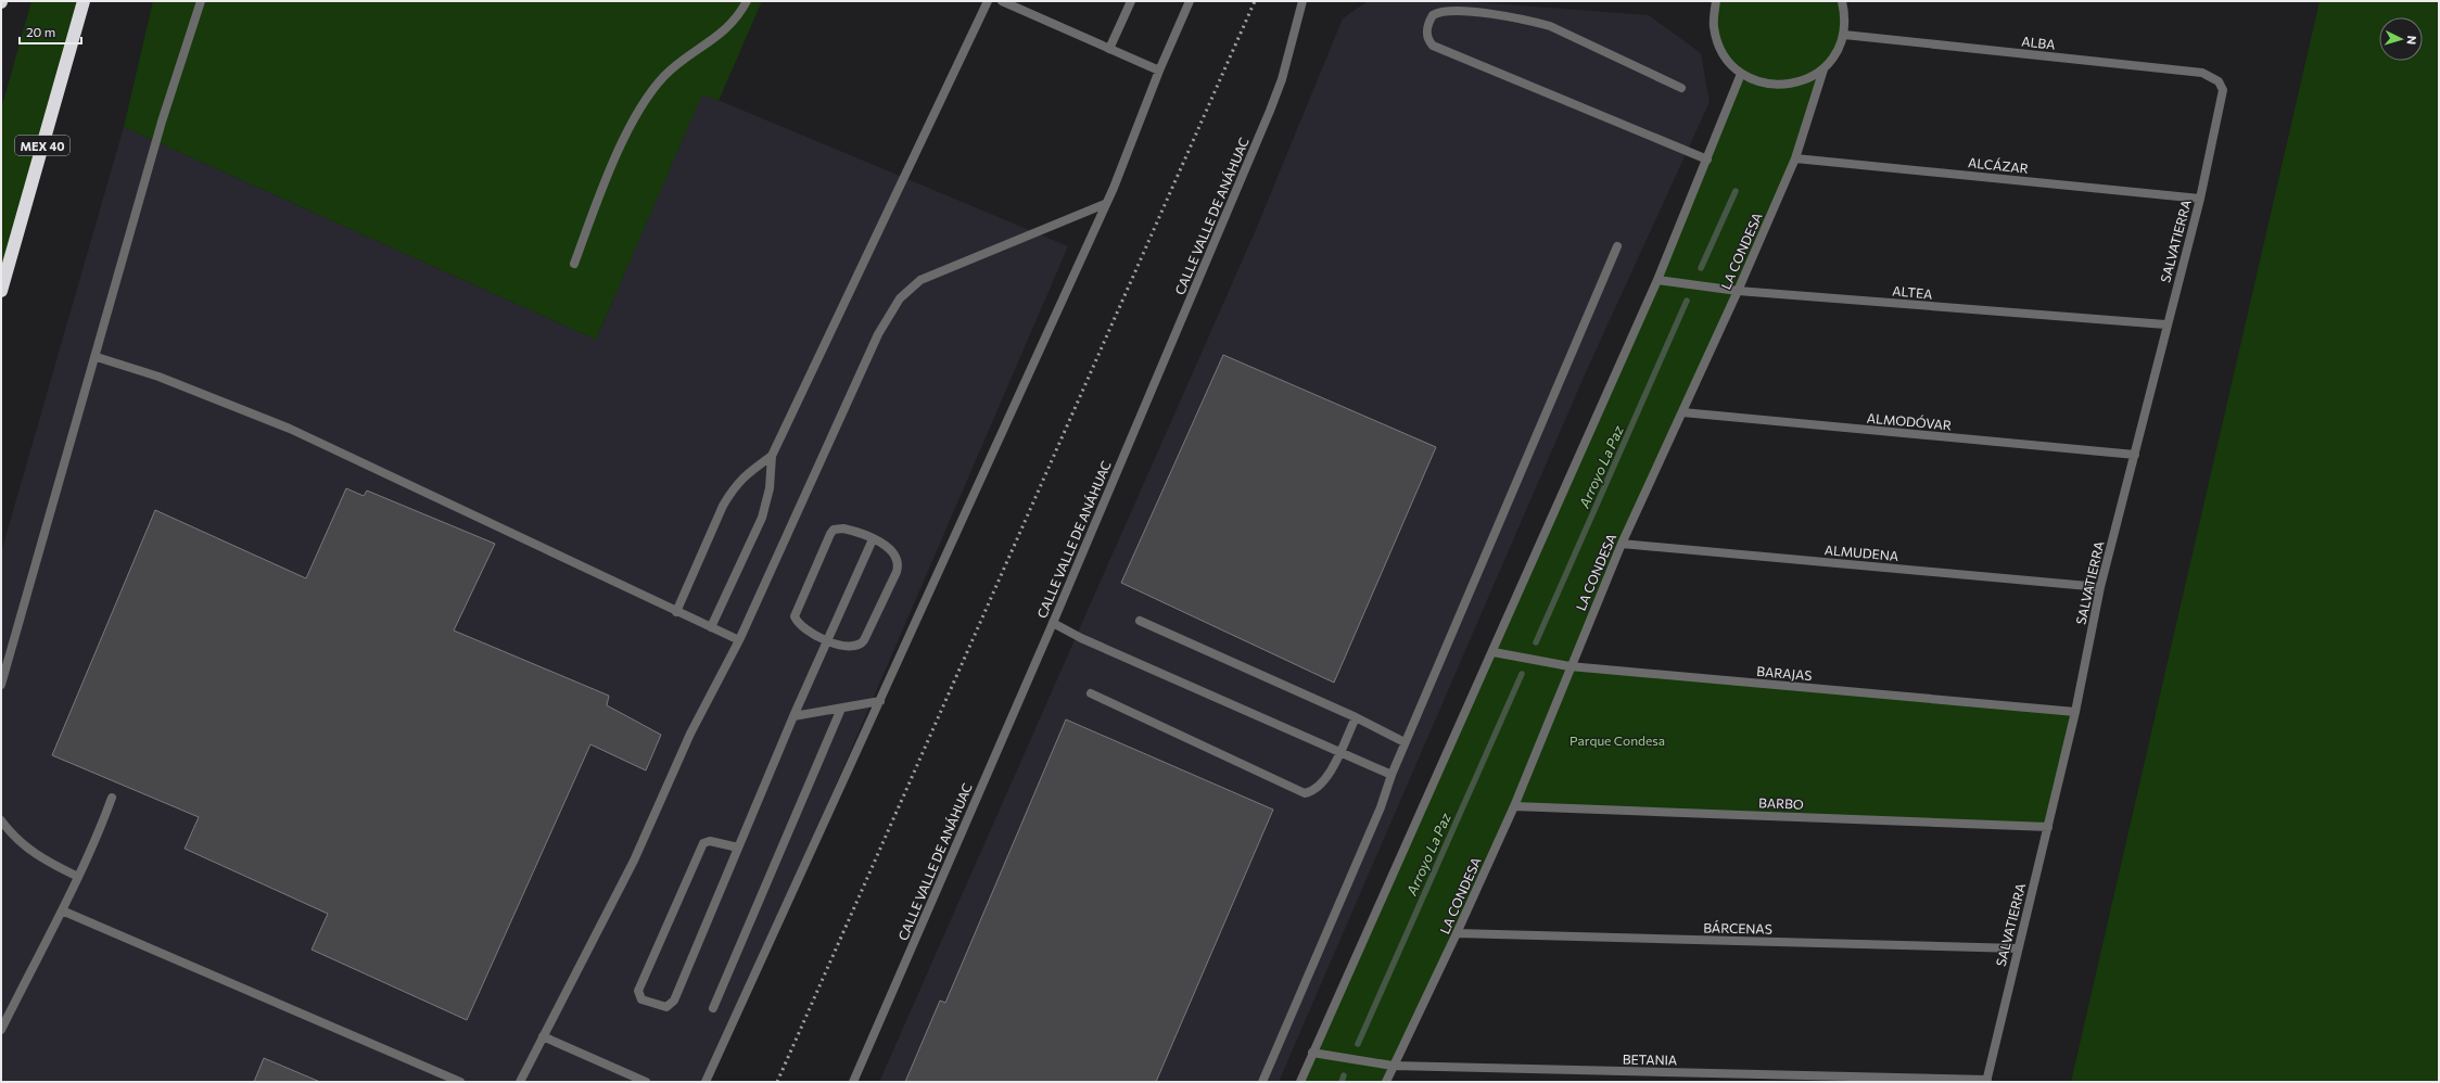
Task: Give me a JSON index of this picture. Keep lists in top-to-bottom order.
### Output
{
  "streets": {
    "highway": ["MEX 40"],
    "street": [
      "ALBA",
      "ALCÁZAR",
      "CALLE VALLE DE ANÁHUAC",
      "SALVATIERRA",
      "LA CONDESA",
      "ALTEA",
      "ALMODÓVAR",
      "ALMUDENA",
      "BARAJAS",
      "BARBO",
      "BÁRCENAS",
      "BETANIA"
    ]
  },
  "crossings": [
    ["ALBA", "SALVATIERRA"],
    ["ALCÁZAR", "SALVATIERRA"],
    ["ALCÁZAR", "LA CONDESA"],
    ["SALVATIERRA", "ALTEA"],
    ["SALVATIERRA", "ALMODÓVAR"],
    ["SALVATIERRA", "ALMUDENA"],
    ["SALVATIERRA", "BARAJAS"],
    ["SALVATIERRA", "BARBO"],
    ["SALVATIERRA", "BÁRCENAS"],
    ["SALVATIERRA", "BETANIA"],
    ["LA CONDESA", "ALTEA"],
    ["LA CONDESA", "ALMODÓVAR"],
    ["LA CONDESA", "ALMUDENA"],
    ["LA CONDESA", "BARAJAS"],
    ["LA CONDESA", "BARBO"],
    ["LA CONDESA", "BÁRCENAS"],
    ["LA CONDESA", "BETANIA"]
  ],
  "water": ["Arroyo La Paz"],
  "parks": ["Parque Condesa"],
  "scale_bar": "20 m",
  "north": "right"
}
